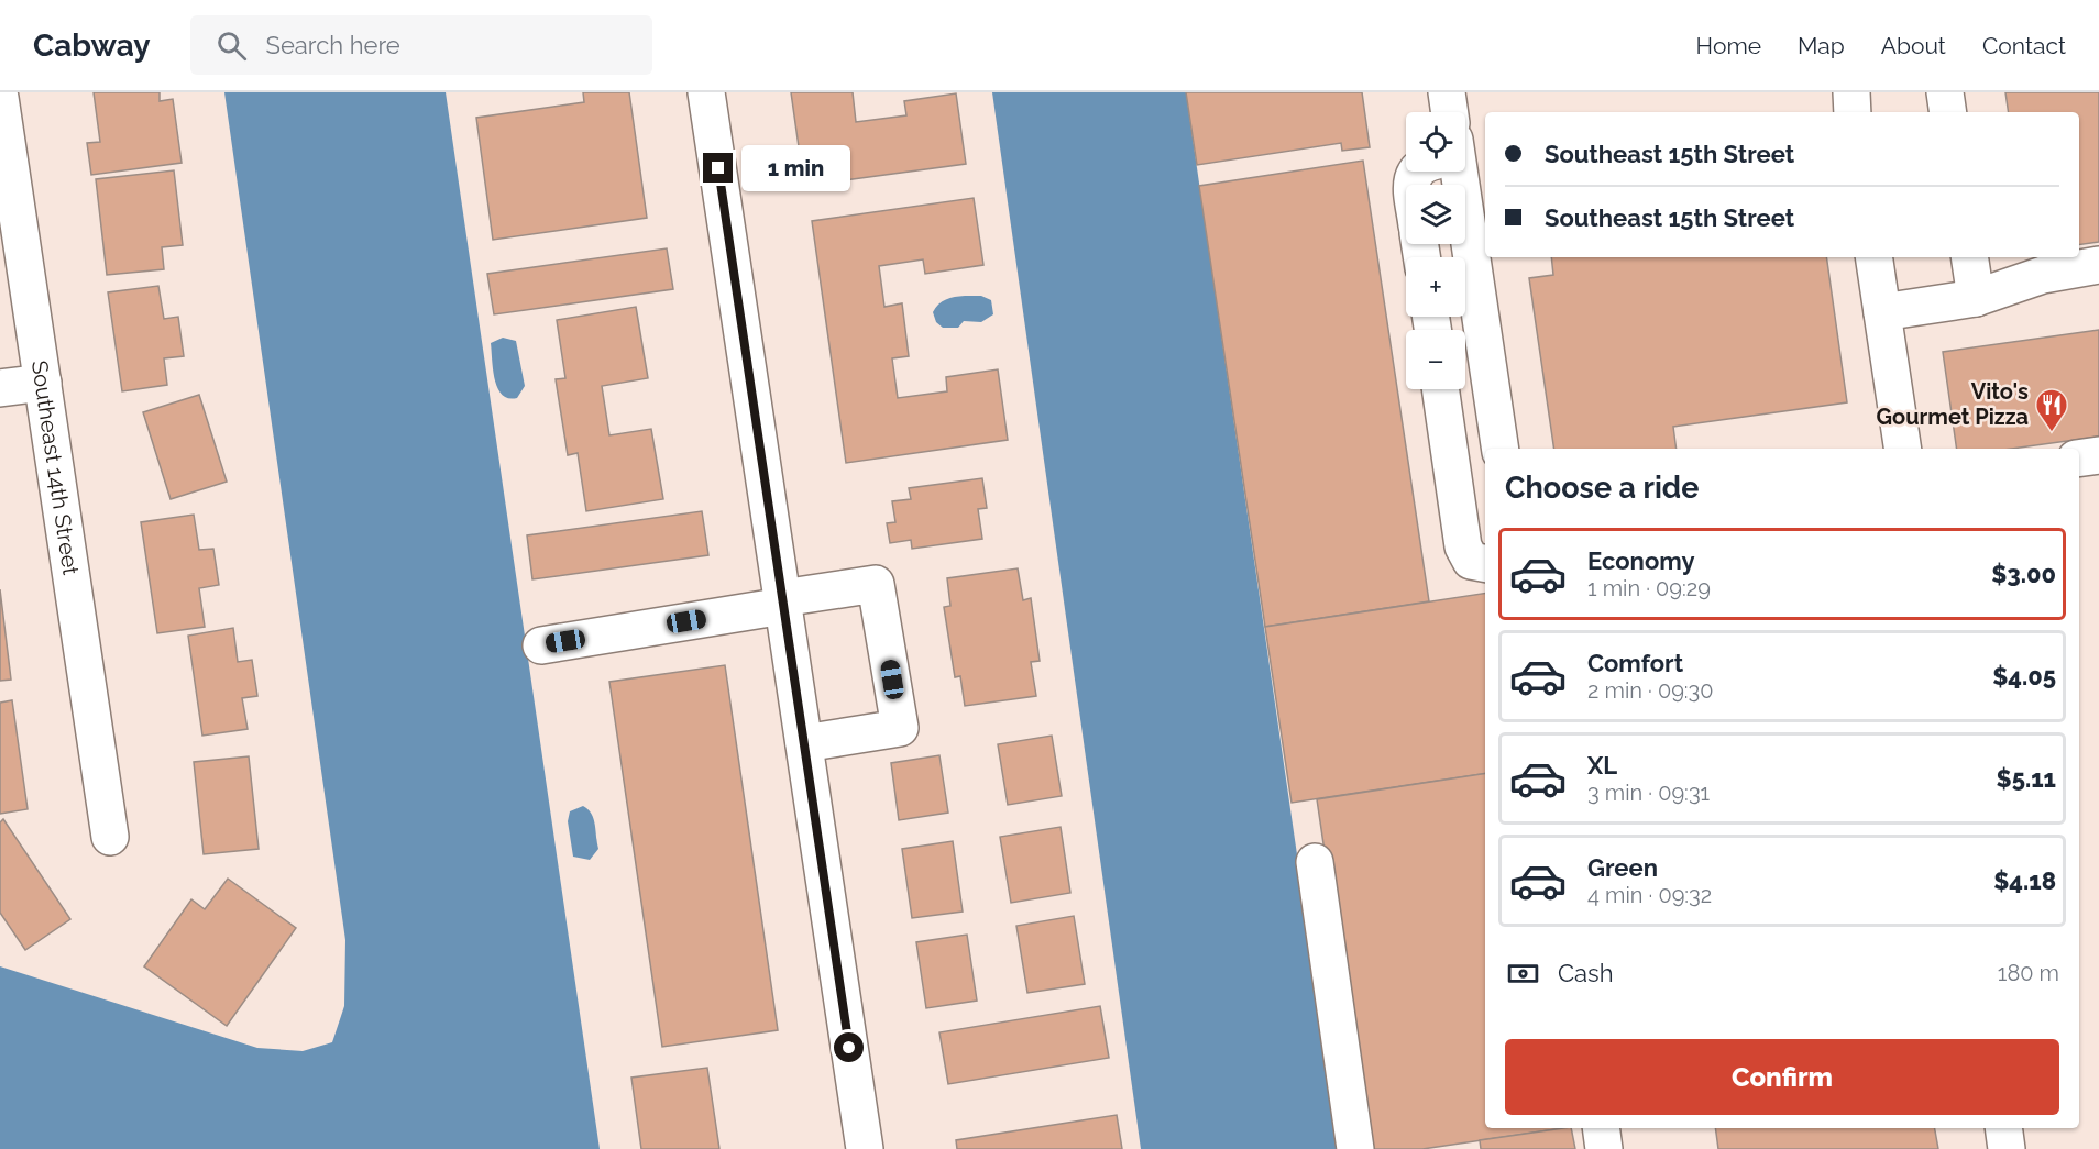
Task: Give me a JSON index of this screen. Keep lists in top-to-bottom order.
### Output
{
  "streets": {
    "street": ["Southeast 14th Street"]
  },
  "places": {
    "restaurant": ["Vito's Gourmet Pizza"]
  },
  "page": {
    "header": "Cabway",
    "search": "Search here",
    "nav": [
      "Home",
      "Map",
      "About",
      "Contact"
    ],
    "map_buttons": ["+", "−"],
    "banner": ["Southeast 15th Street", "Southeast 15th Street"],
    "bubble": "1 min",
    "heading": "Choose a ride",
    "list": [
      {
        "name": "Economy",
        "note": "1 min · 09:29",
        "value": "$3.00"
      },
      {
        "name": "Comfort",
        "note": "2 min · 09:30",
        "value": "$4.05"
      },
      {
        "name": "XL",
        "note": "3 min · 09:31",
        "value": "$5.11"
      },
      {
        "name": "Green",
        "note": "4 min · 09:32",
        "value": "$4.18"
      }
    ],
    "pay": ["Cash", "180 m"],
    "buttons": "Confirm"
  }
}
